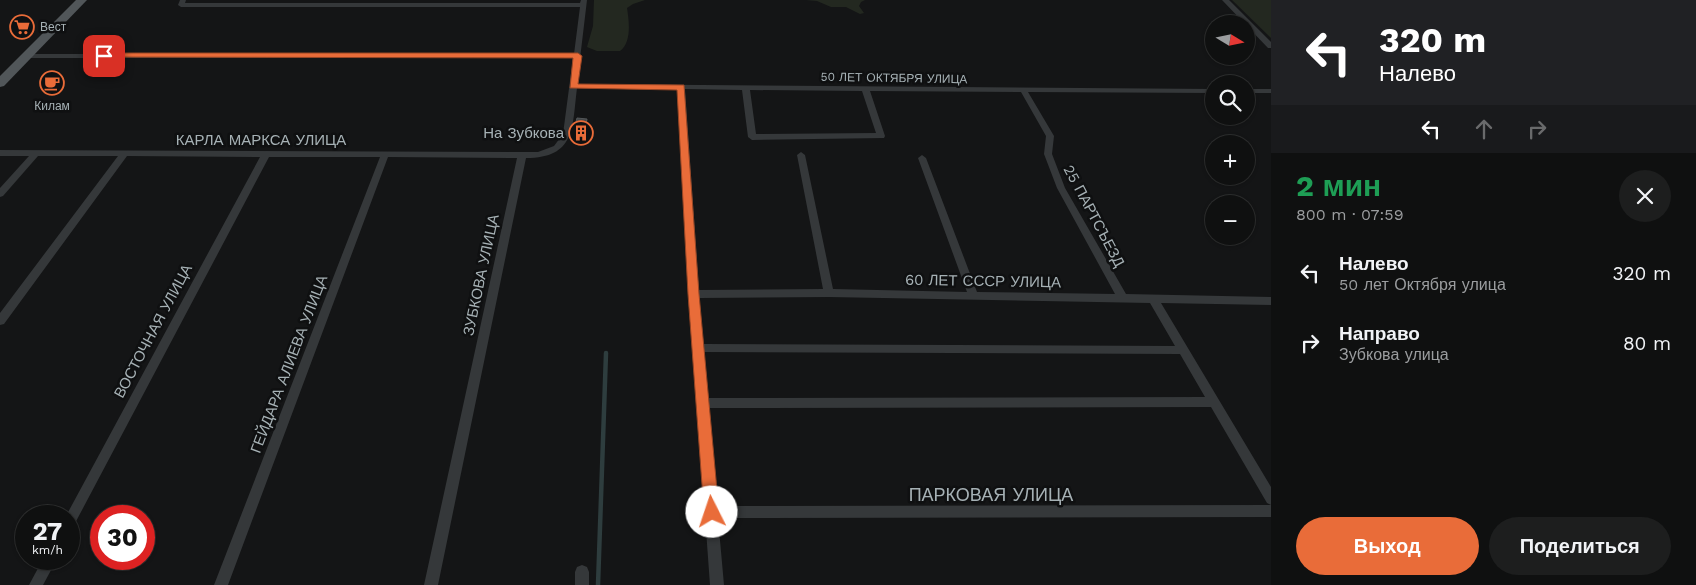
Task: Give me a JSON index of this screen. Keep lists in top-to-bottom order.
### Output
{
  "streets": {
    "street": [
      "50 ЛЕТ ОКТЯБРЯ УЛИЦА",
      "КАРЛА МАРКСА УЛИЦА",
      "25 ПАРТСЪЕЗД",
      "ЗУБКОВА УЛИЦА",
      "60 ЛЕТ СССР УЛИЦА",
      "ВОСТОЧНАЯ УЛИЦА",
      "ГЕЙДАРА АЛИЕВА УЛИЦА",
      "ПАРКОВАЯ УЛИЦА"
    ]
  },
  "crossings": [
    ["50 ЛЕТ ОКТЯБРЯ УЛИЦА", "25 ПАРТСЪЕЗД"],
    ["КАРЛА МАРКСА УЛИЦА", "ЗУБКОВА УЛИЦА"],
    ["КАРЛА МАРКСА УЛИЦА", "ВОСТОЧНАЯ УЛИЦА"],
    ["КАРЛА МАРКСА УЛИЦА", "ГЕЙДАРА АЛИЕВА УЛИЦА"],
    ["25 ПАРТСЪЕЗД", "60 ЛЕТ СССР УЛИЦА"]
  ],
  "places": {
    "supermarket": ["Вест"],
    "cafe": ["Килам"],
    "building": ["На Зубкова"]
  },
  "north": "right",
  "page": {
    "turn": ["320 m", "Налево"],
    "map_buttons": ["+", "−"],
    "heading": ["2 мин", "800 m · 07:59"],
    "list": [
      {
        "name": "Налево",
        "note": "50 лет Октября улица",
        "value": "320 m"
      },
      {
        "name": "Направо",
        "note": "Зубкова улица",
        "value": "80 m"
      }
    ],
    "speed": "27 km/h",
    "limit": "30",
    "buttons": ["Выход", "Поделиться"]
  }
}
